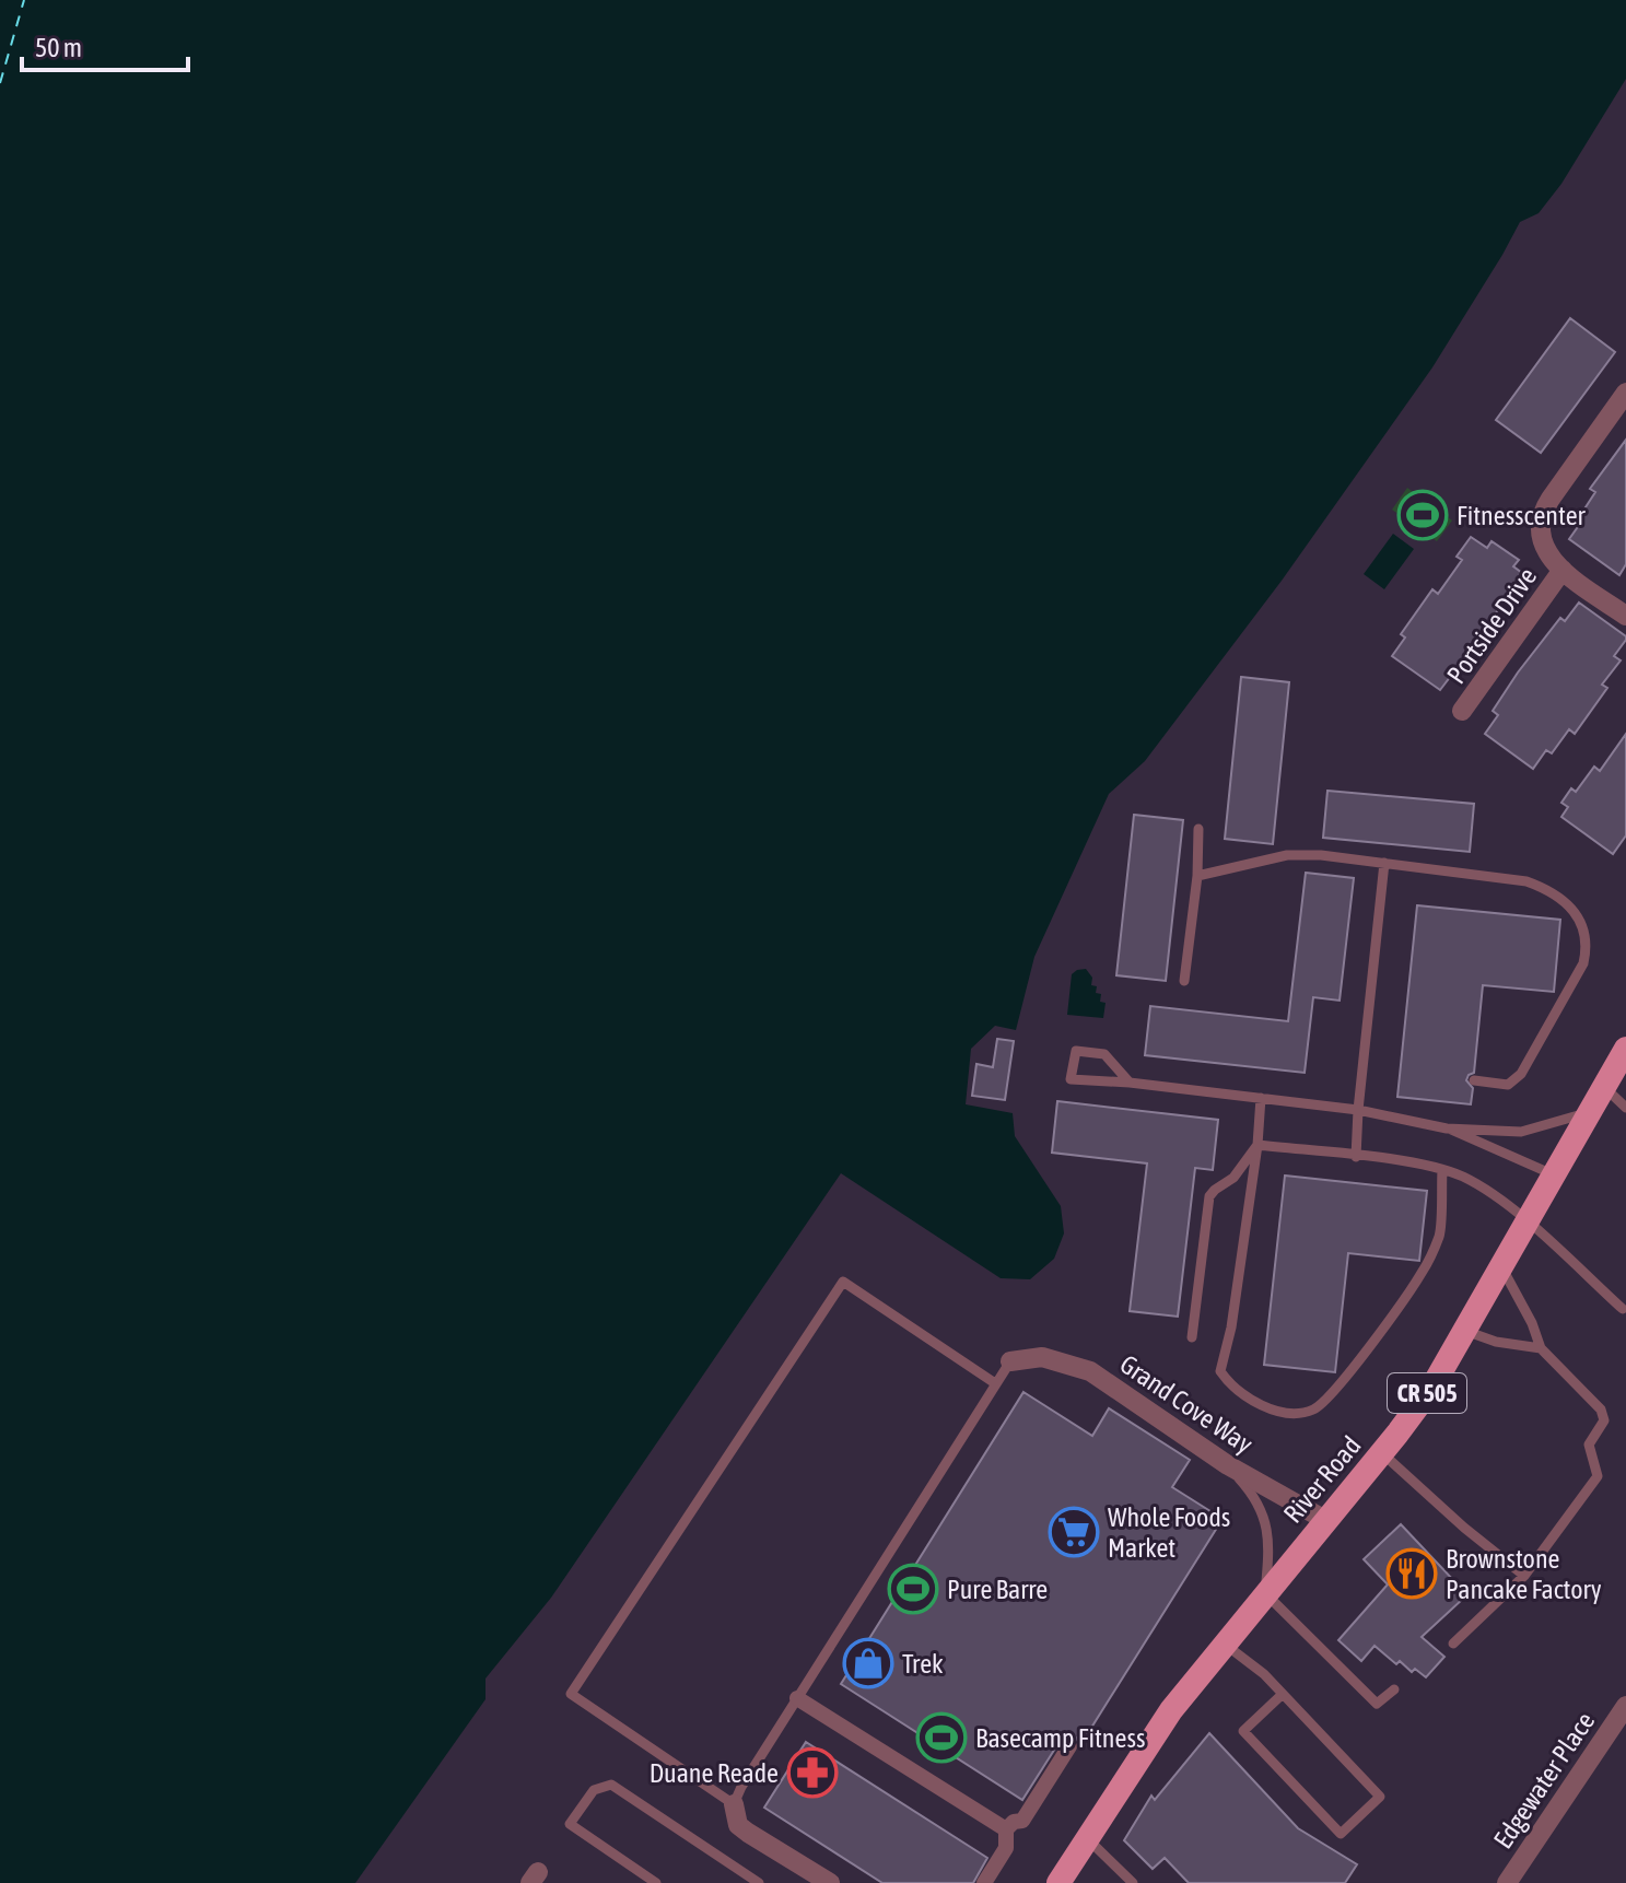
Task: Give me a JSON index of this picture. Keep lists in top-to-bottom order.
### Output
{
  "streets": {
    "main road": ["CR 505", "River Road"],
    "street": ["Portside Drive", "Grand Cove Way", "Edgewater Place"]
  },
  "crossings": [
    ["Grand Cove Way", "River Road"]
  ],
  "places": {
    "sports": ["Fitnesscenter", "Pure Barre", "Basecamp Fitness"],
    "supermarket": ["Whole Foods Market"],
    "restaurant": ["Brownstone Pancake Factory"],
    "shop": ["Trek"],
    "pharmacy": ["Duane Reade"]
  },
  "scale_bar": "50 m"
}
